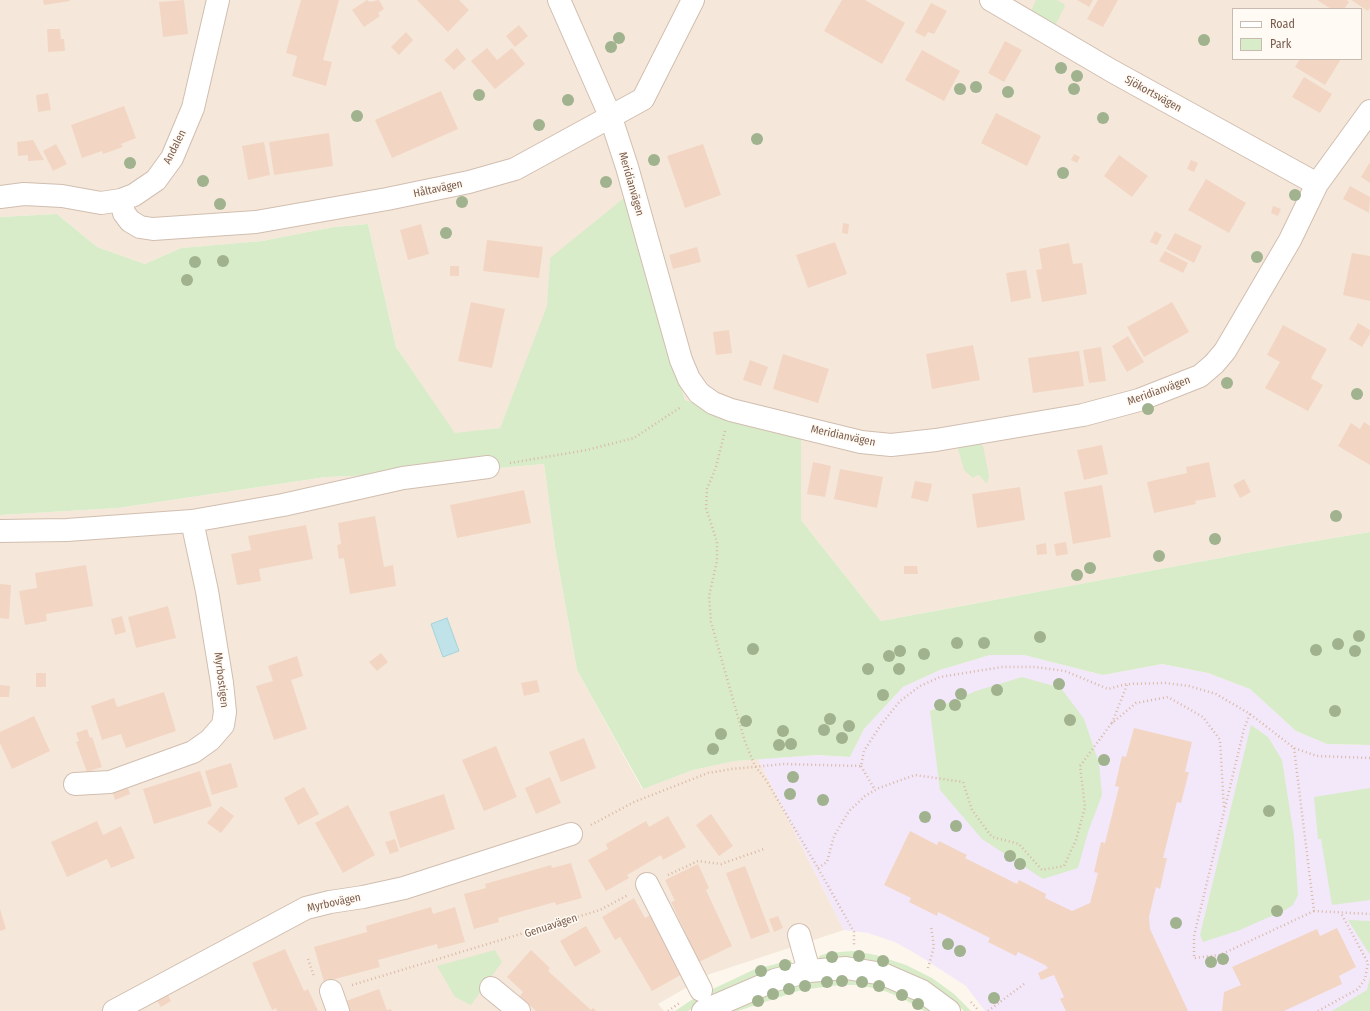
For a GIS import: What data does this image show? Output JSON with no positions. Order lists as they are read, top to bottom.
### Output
{
  "streets": {
    "street": [
      "Sjökortsvägen",
      "Andalen",
      "Meridianvägen",
      "Håltavägen",
      "Myrbostigen",
      "Myrbovägen"
    ],
    "path": ["Genuavägen"]
  },
  "crossings": [
    ["Sjökortsvägen", "Meridianvägen"],
    ["Andalen", "Håltavägen"],
    ["Meridianvägen", "Håltavägen"]
  ],
  "legend": ["Road", "Park"]
}
